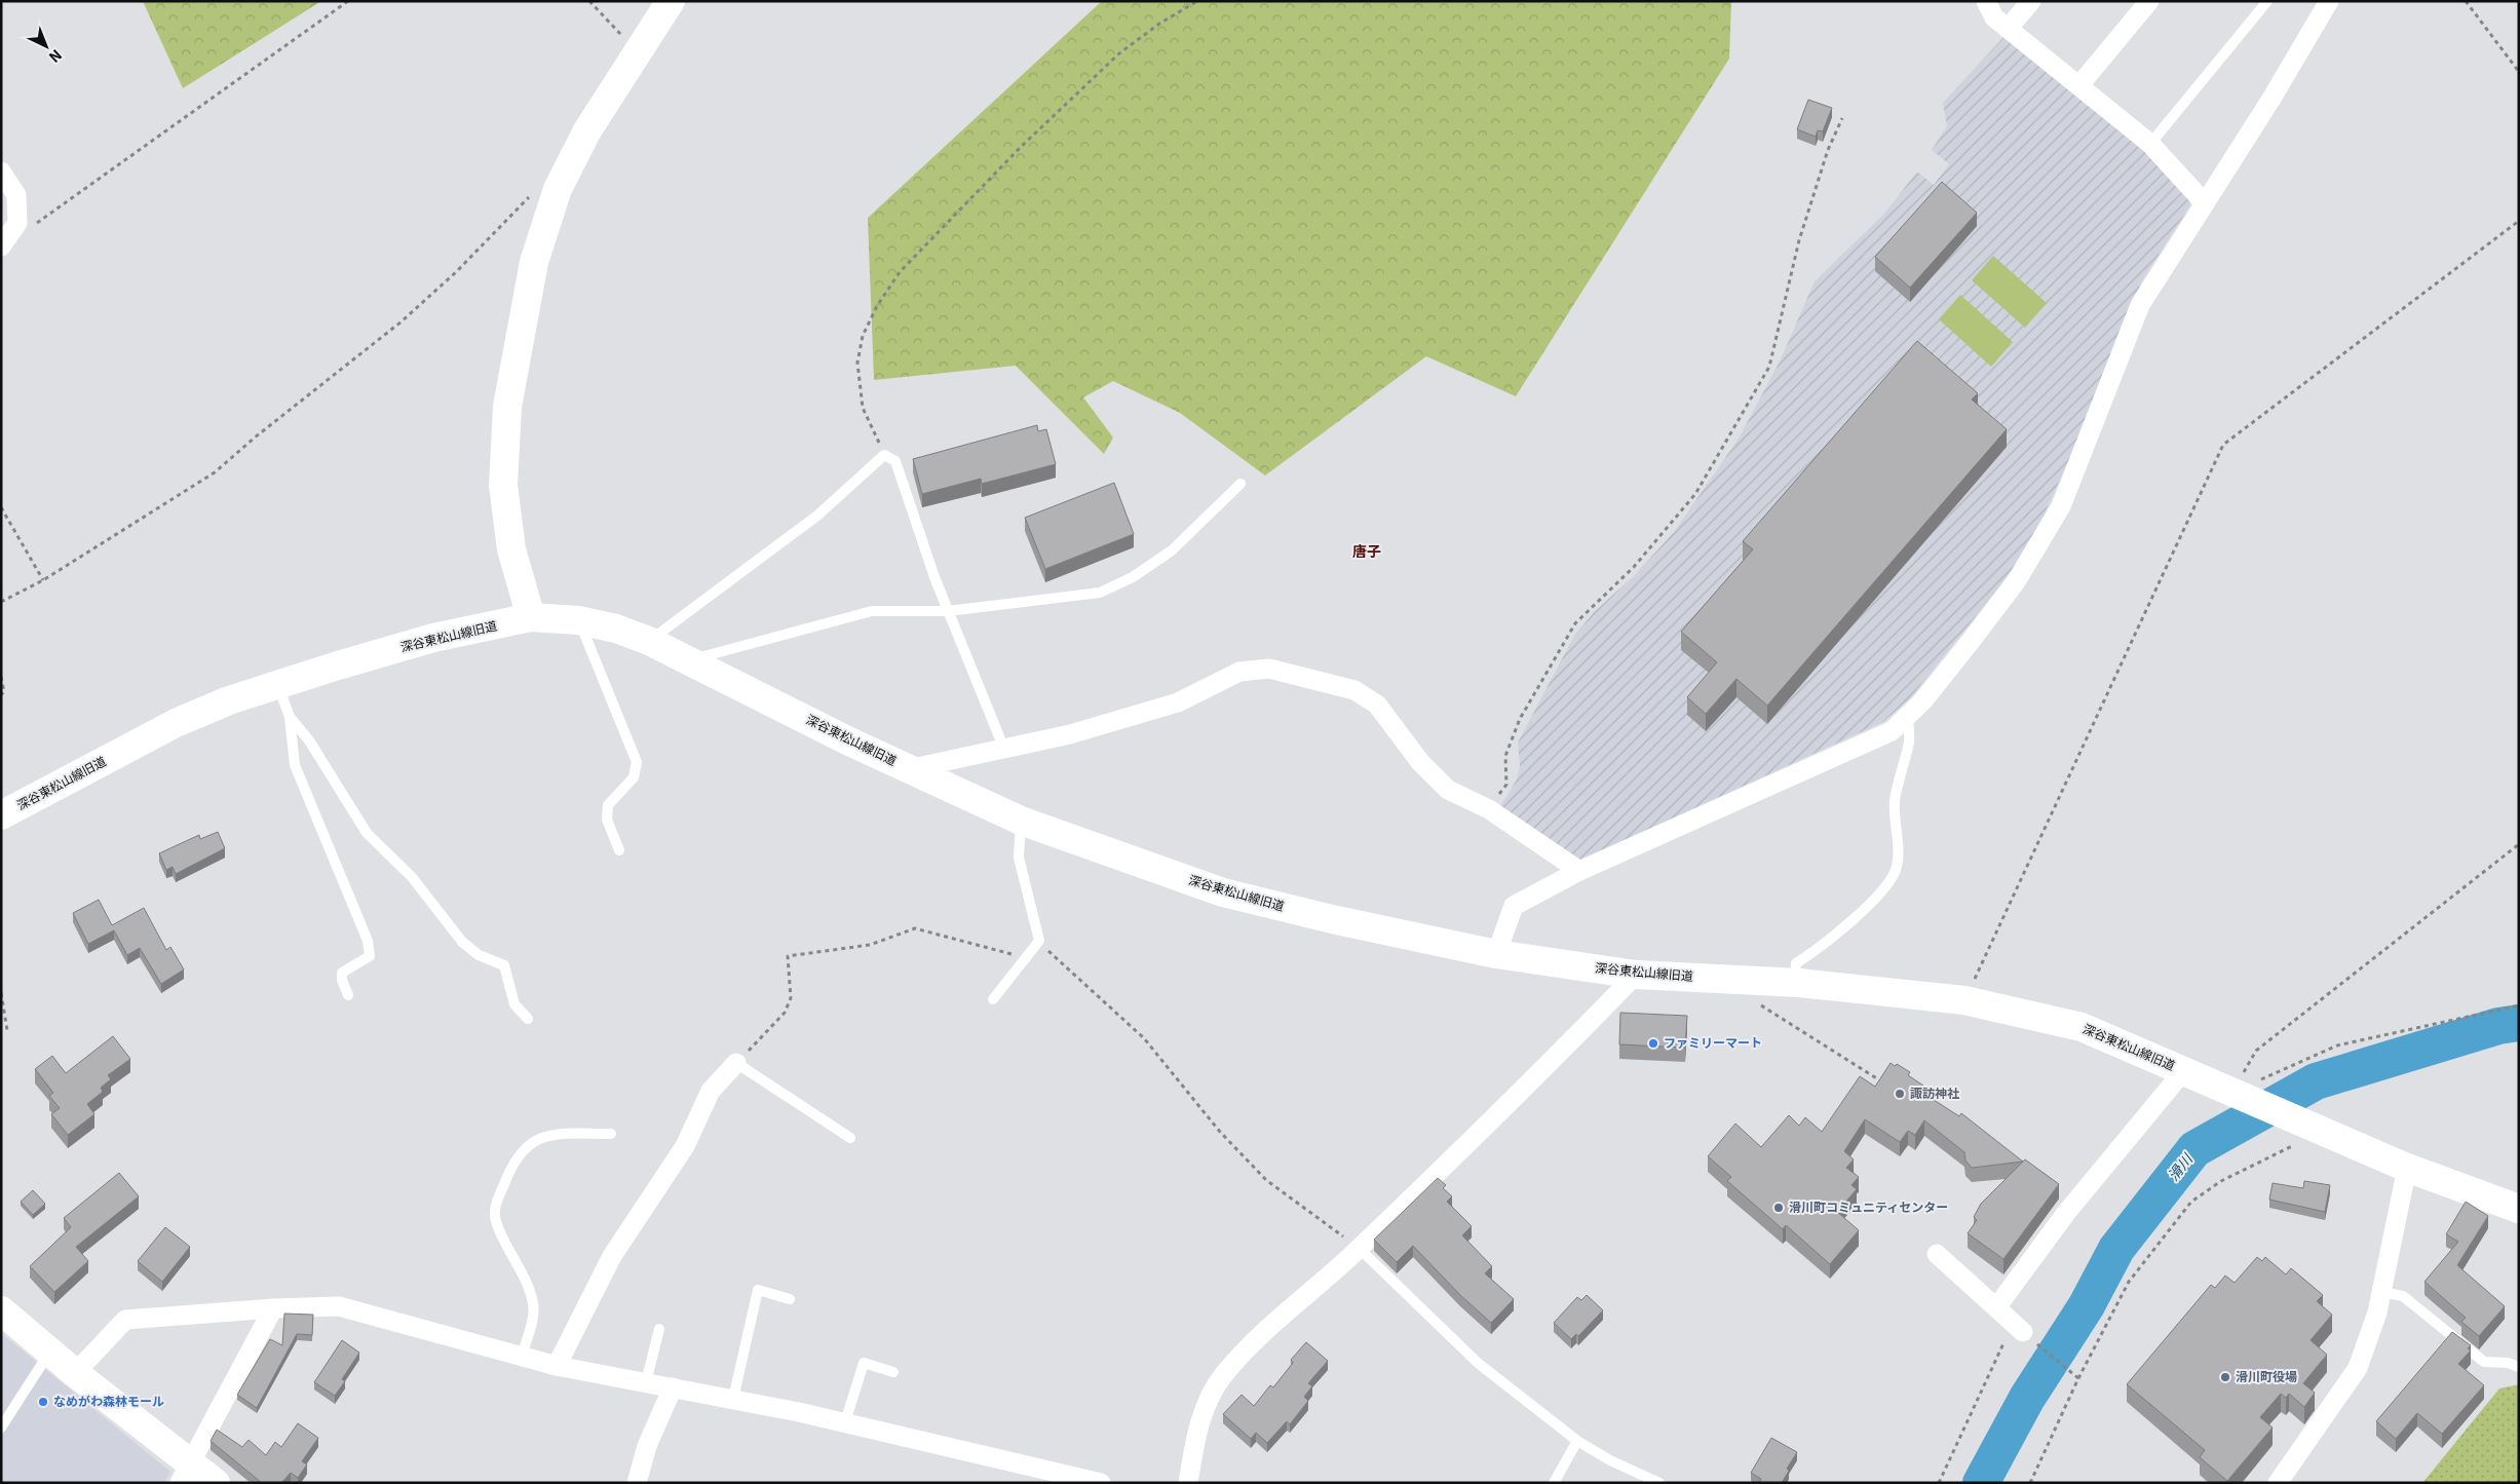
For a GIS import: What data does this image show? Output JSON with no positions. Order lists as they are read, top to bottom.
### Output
{
  "streets": {
    "street": ["深谷東松山線旧道"]
  },
  "districts": ["唐子"],
  "water": ["滑川"],
  "places": [
    "ファミリーマート",
    "諏訪神社",
    "滑川町コミュニティセンター",
    "滑川町役場",
    "なめがわ森林モール"
  ],
  "north": "bottom right"
}
